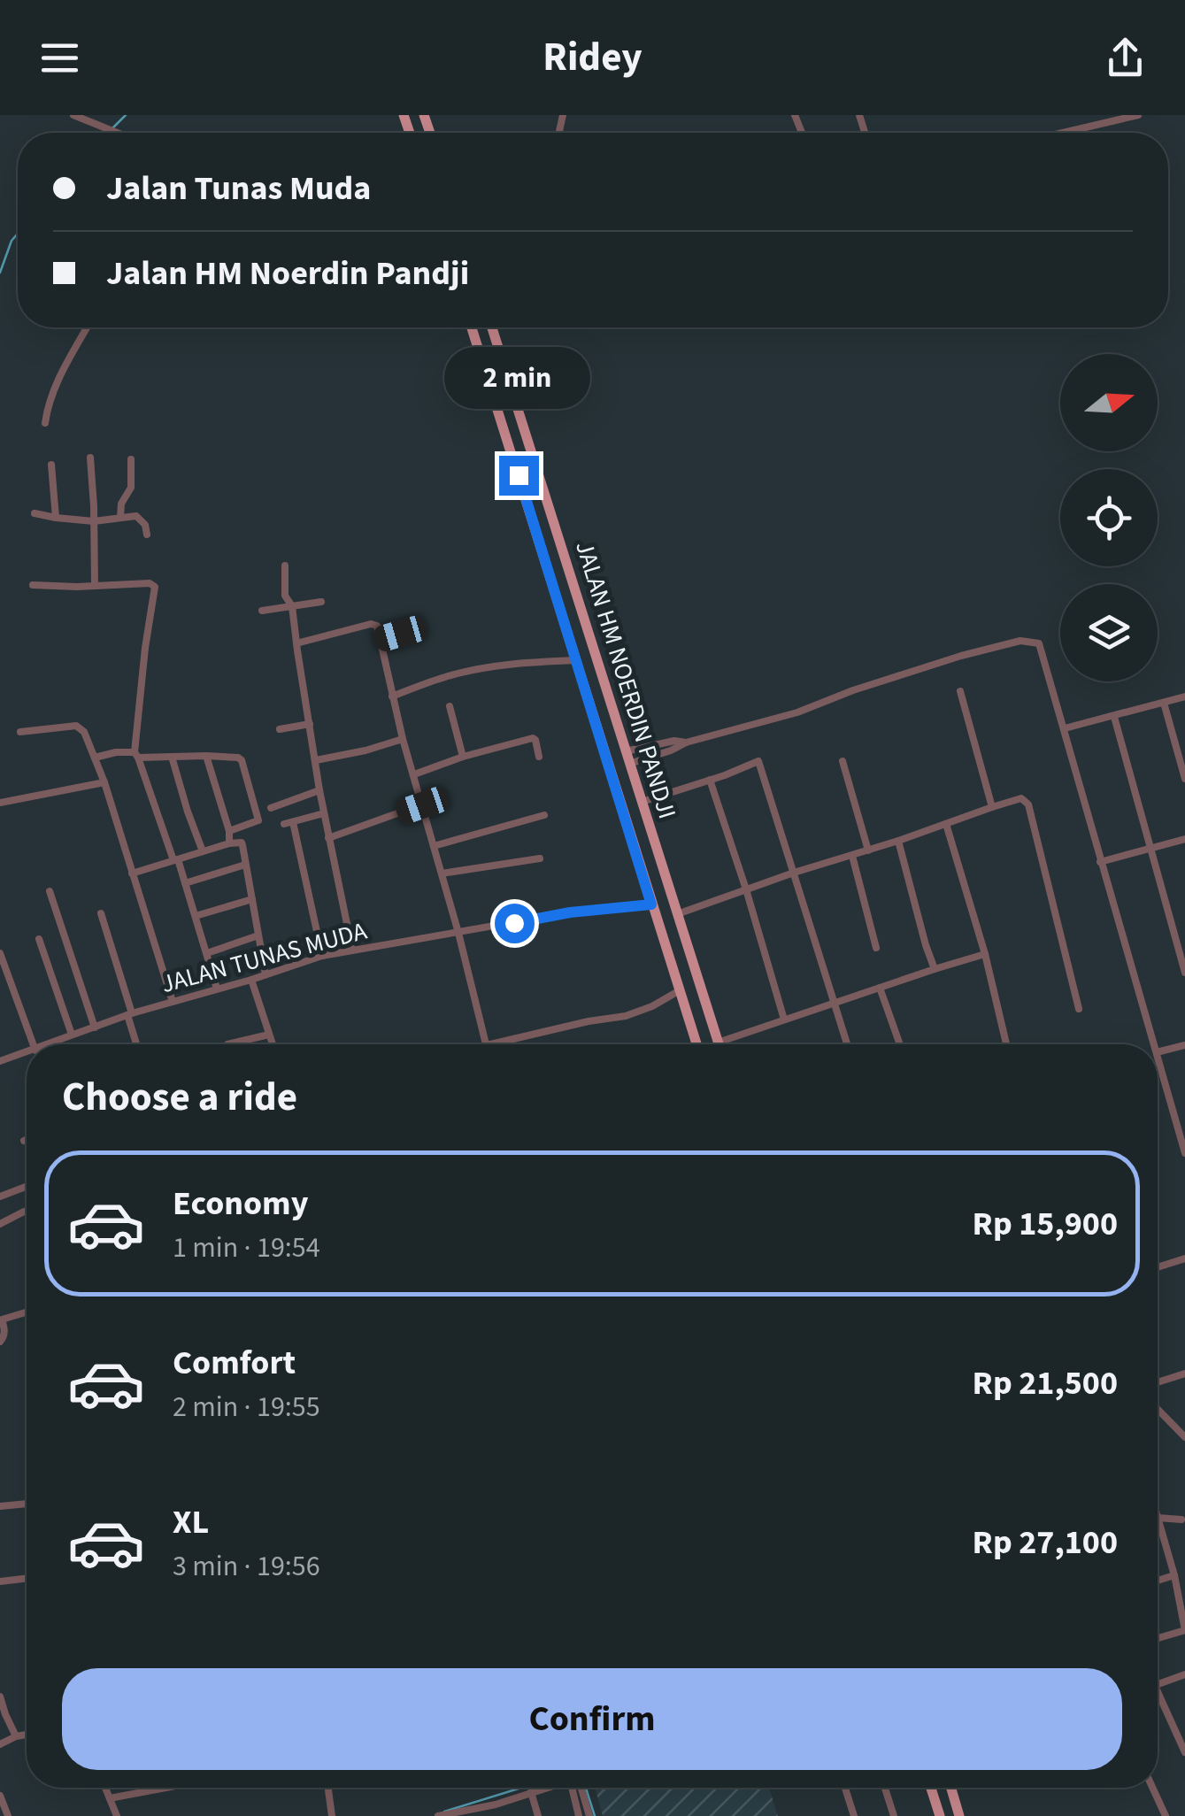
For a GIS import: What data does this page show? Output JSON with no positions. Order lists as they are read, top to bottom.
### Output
{
  "streets": {
    "main road": ["JALAN HM NOERDIN PANDJI"],
    "street": ["JALAN TUNAS MUDA"]
  },
  "crossings": [
    ["JALAN HM NOERDIN PANDJI", "JALAN TUNAS MUDA"]
  ],
  "north": "right",
  "page": {
    "header": "Ridey",
    "banner": ["Jalan Tunas Muda", "Jalan HM Noerdin Pandji"],
    "bubble": "2 min",
    "heading": "Choose a ride",
    "list": [
      {
        "name": "Economy",
        "note": "1 min · 19:54",
        "value": "Rp 15,900"
      },
      {
        "name": "Comfort",
        "note": "2 min · 19:55",
        "value": "Rp 21,500"
      },
      {
        "name": "XL",
        "note": "3 min · 19:56",
        "value": "Rp 27,100"
      }
    ],
    "buttons": "Confirm"
  }
}
